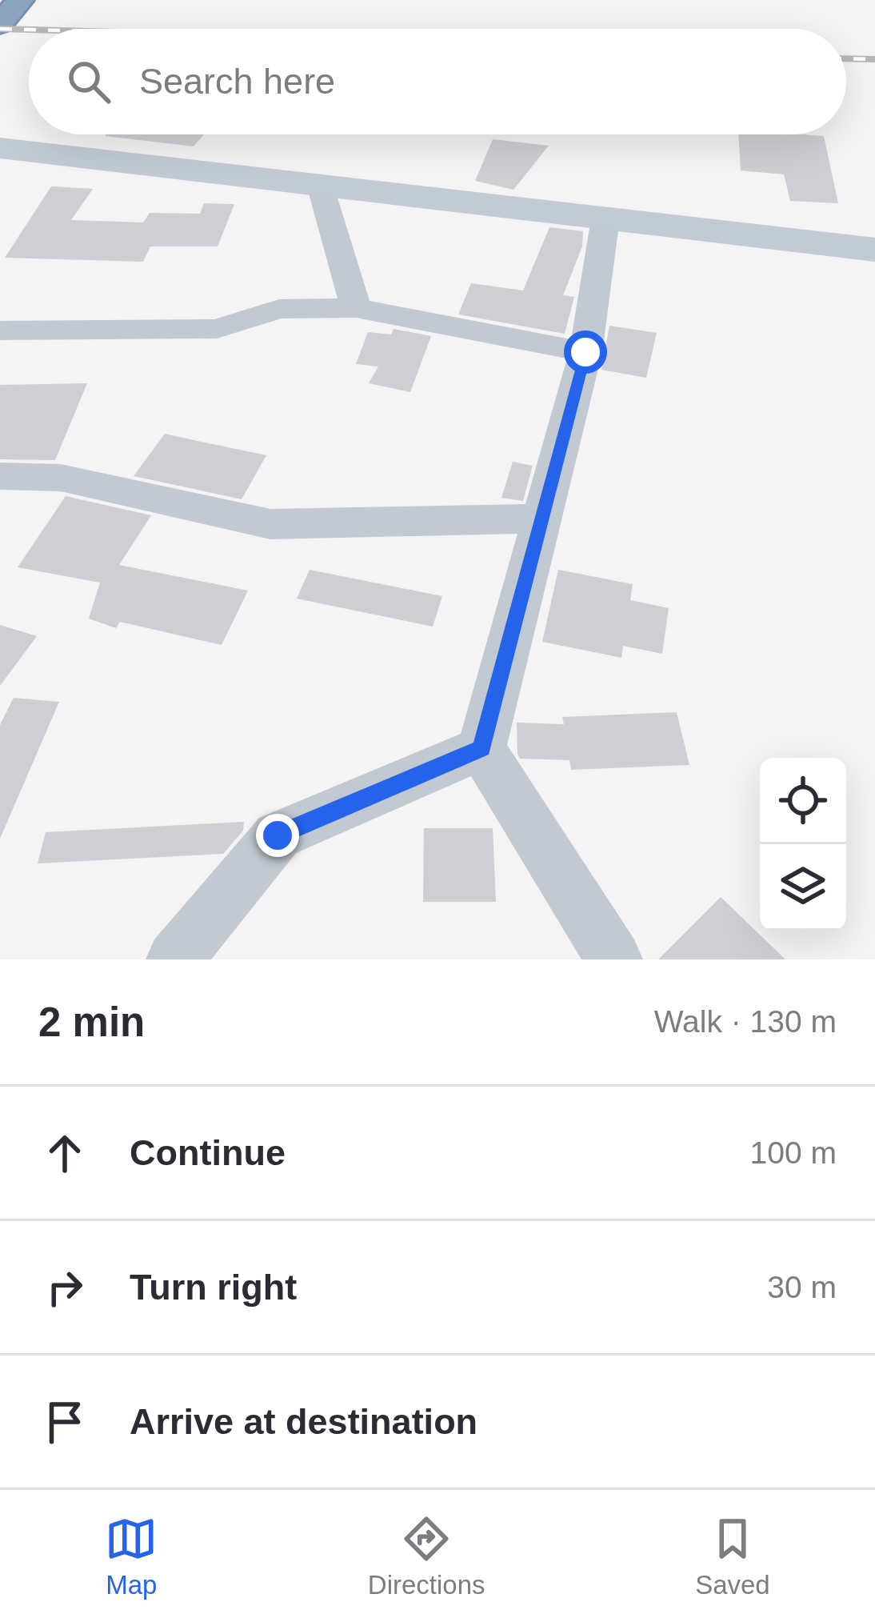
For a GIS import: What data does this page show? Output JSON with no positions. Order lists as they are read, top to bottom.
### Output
{
  "page": {
    "search": "Search here",
    "heading": ["2 min", "Walk · 130 m"],
    "list": [
      ["Continue", "100 m"],
      ["Turn right", "30 m"],
      "Arrive at destination"
    ],
    "nav": ["Map", "Directions", "Saved"]
  }
}
